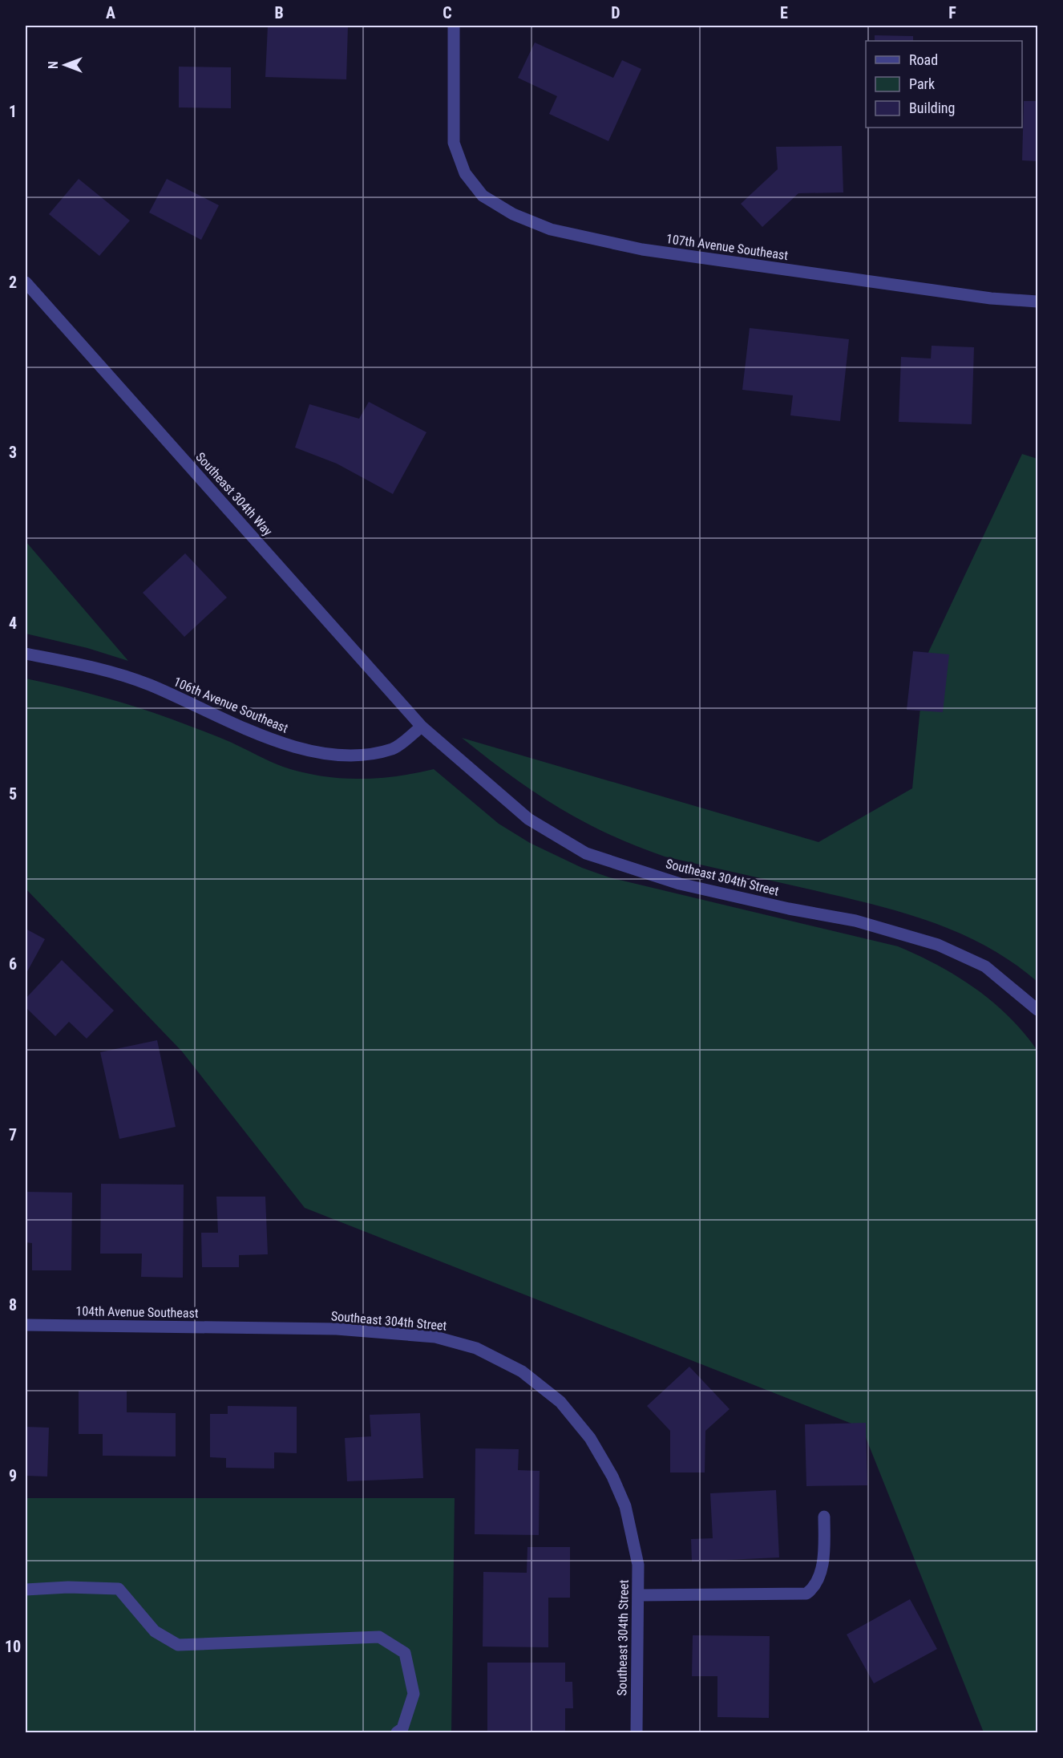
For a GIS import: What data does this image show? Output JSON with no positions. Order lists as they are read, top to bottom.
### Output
{
  "streets": {
    "street": [
      "107th Avenue Southeast",
      "Southeast 304th Way",
      "106th Avenue Southeast",
      "Southeast 304th Street",
      "104th Avenue Southeast"
    ]
  },
  "crossings": [
    ["Southeast 304th Way", "106th Avenue Southeast"],
    ["Southeast 304th Way", "Southeast 304th Street"],
    ["106th Avenue Southeast", "Southeast 304th Street"],
    ["Southeast 304th Street", "104th Avenue Southeast"]
  ],
  "legend": ["Road", "Park", "Building"],
  "north": "left",
  "grid": {
    "columns": [
      "A",
      "B",
      "C",
      "D",
      "E",
      "F"
    ],
    "rows": [
      "1",
      "2",
      "3",
      "4",
      "5",
      "6",
      "7",
      "8",
      "9",
      "10"
    ]
  }
}
